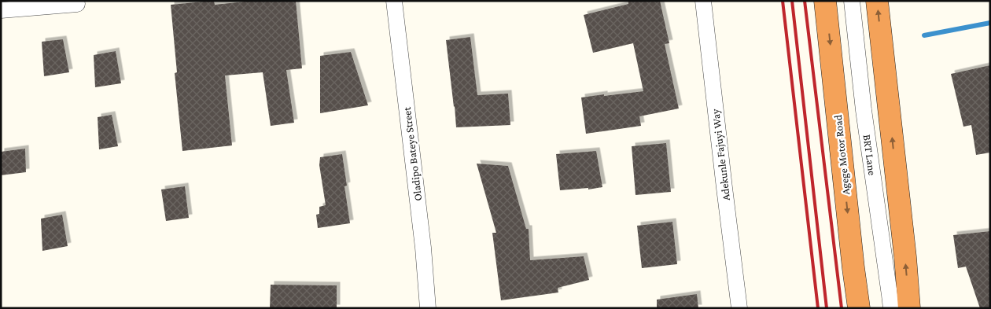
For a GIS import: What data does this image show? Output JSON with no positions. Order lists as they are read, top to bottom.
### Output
{
  "streets": {
    "highway": ["Agege Motor Road"],
    "street": ["Oladipo Bateye Street", "Adekunle Fajuyi Way", "BRT Lane"]
  }
}
